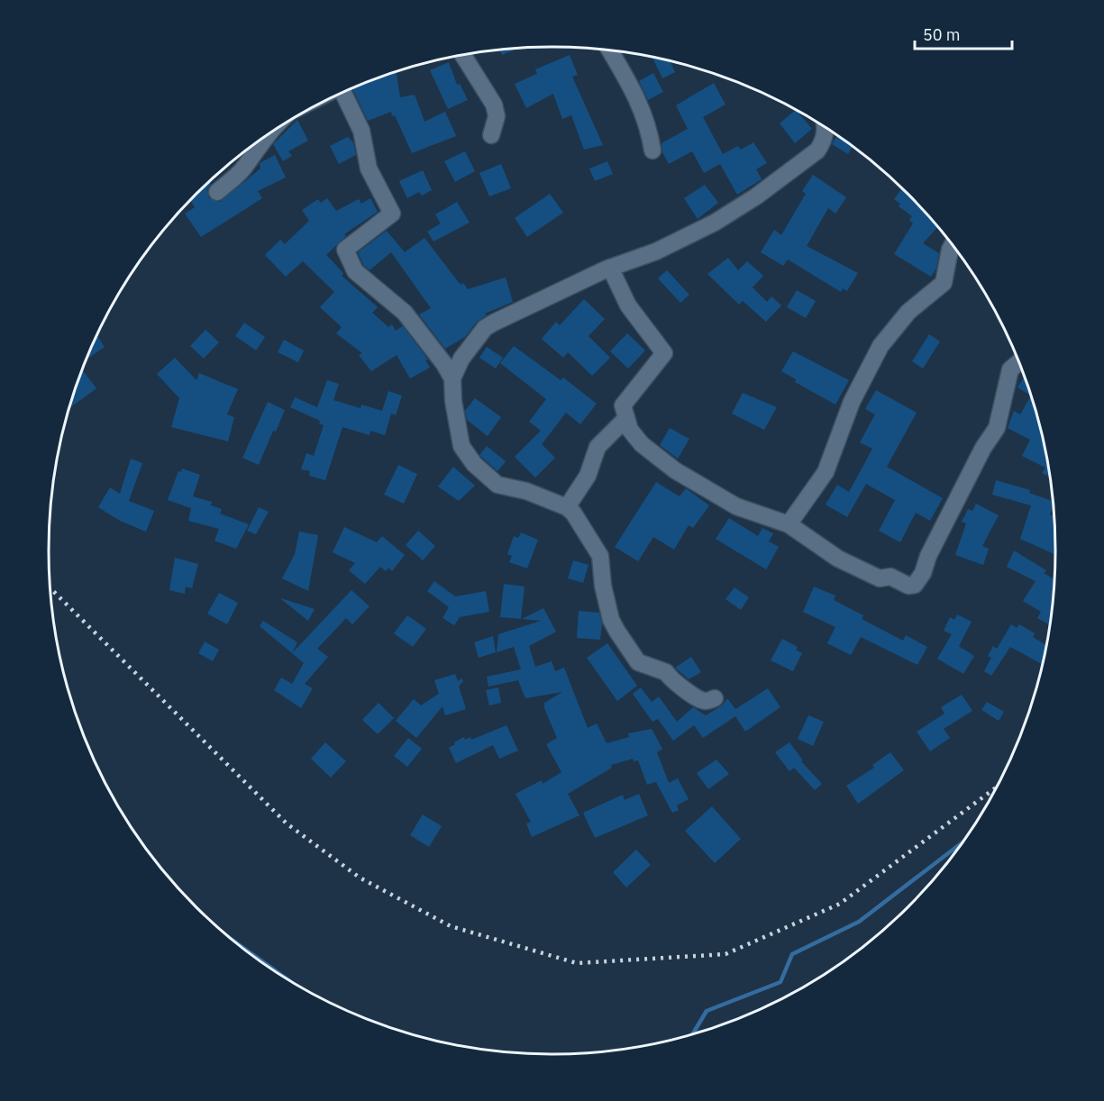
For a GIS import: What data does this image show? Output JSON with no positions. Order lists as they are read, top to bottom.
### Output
{
  "scale_bar": "50 m"
}
